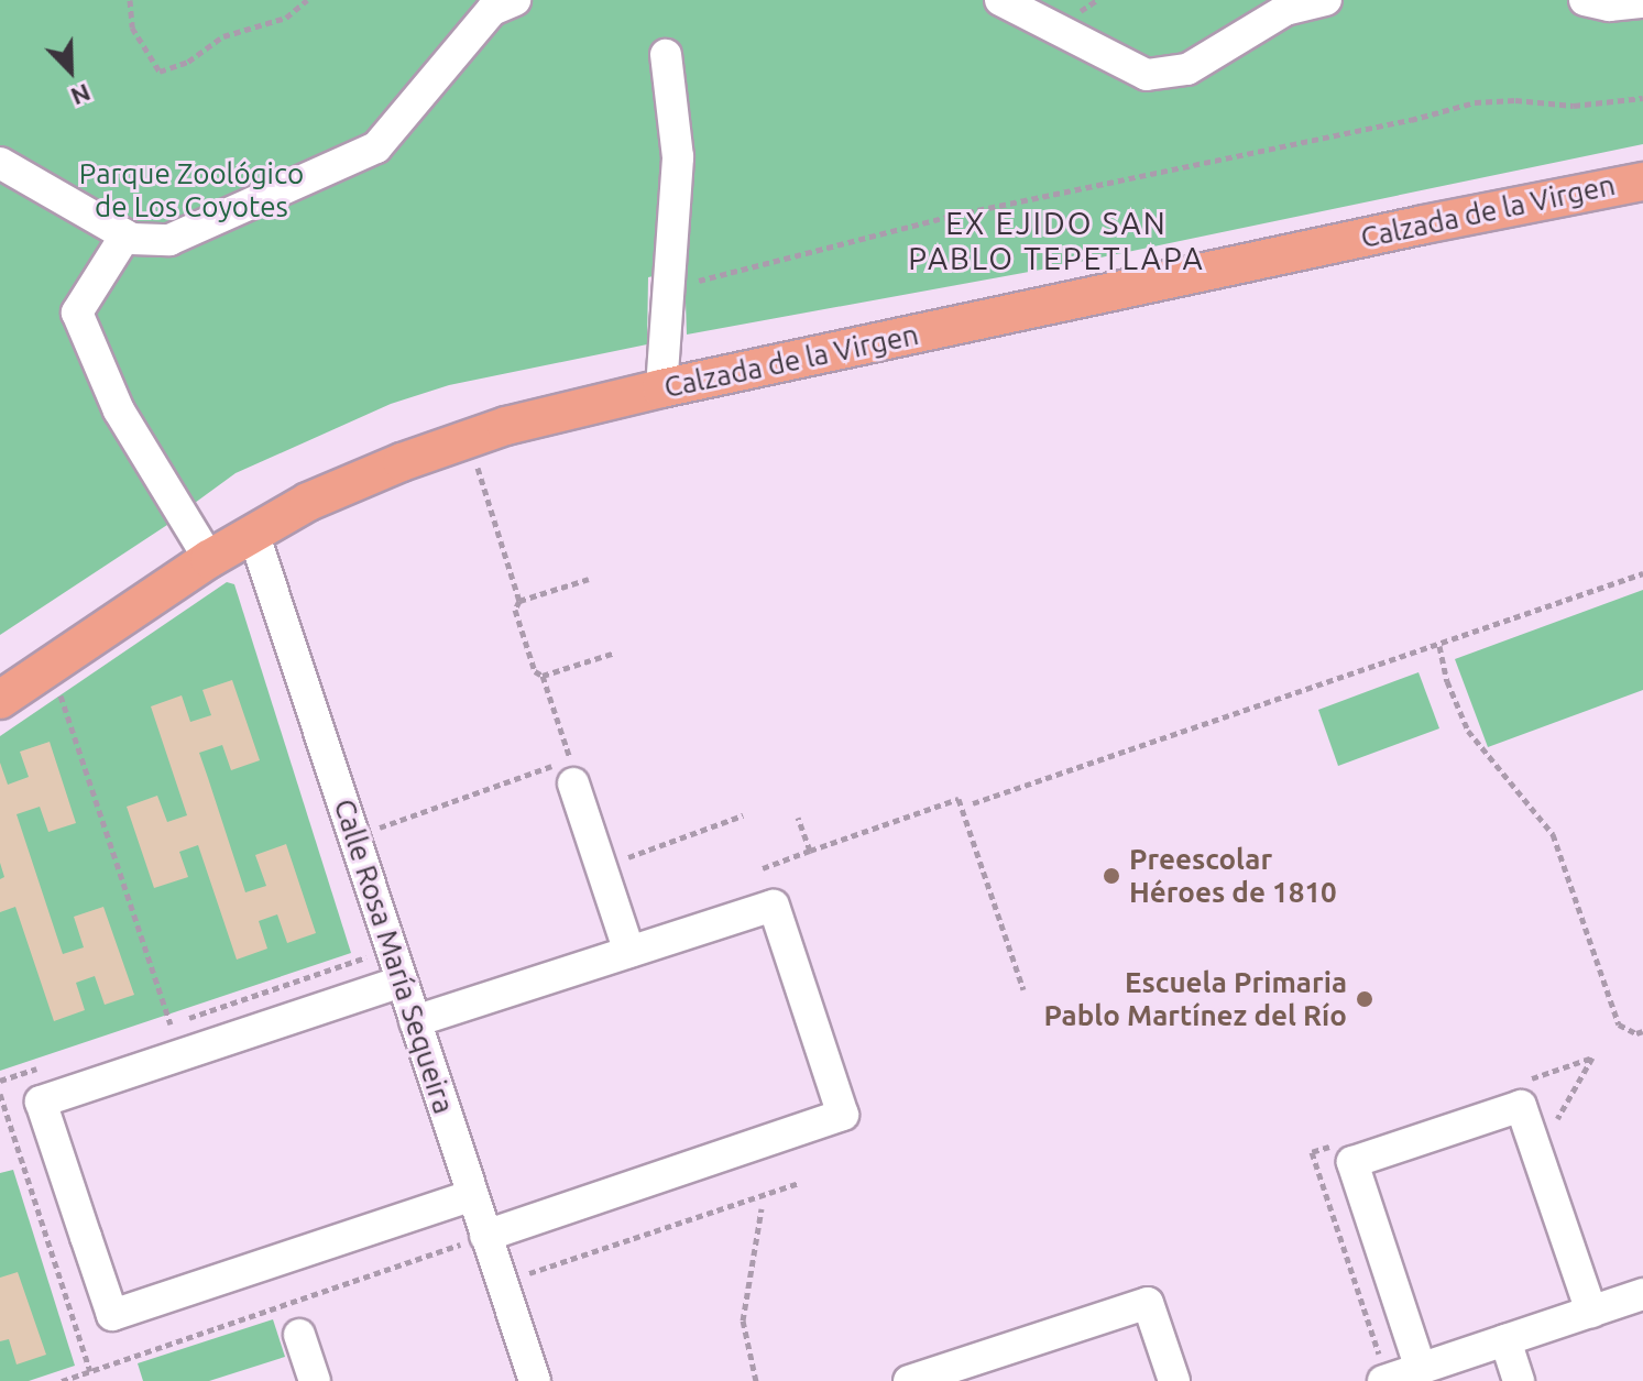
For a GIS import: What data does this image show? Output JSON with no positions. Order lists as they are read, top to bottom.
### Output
{
  "streets": {
    "main road": ["Calzada de la Virgen"],
    "street": ["Calle Rosa María Sequeira"]
  },
  "crossings": [
    ["Calzada de la Virgen", "Calle Rosa María Sequeira"]
  ],
  "districts": ["EX EJIDO SAN PABLO TEPETLAPA"],
  "parks": ["Parque Zoológico de Los Coyotes"],
  "places": ["Preescolar Héroes de 1810", "Escuela Primaria Pablo Martínez del Río"],
  "north": "bottom right"
}
